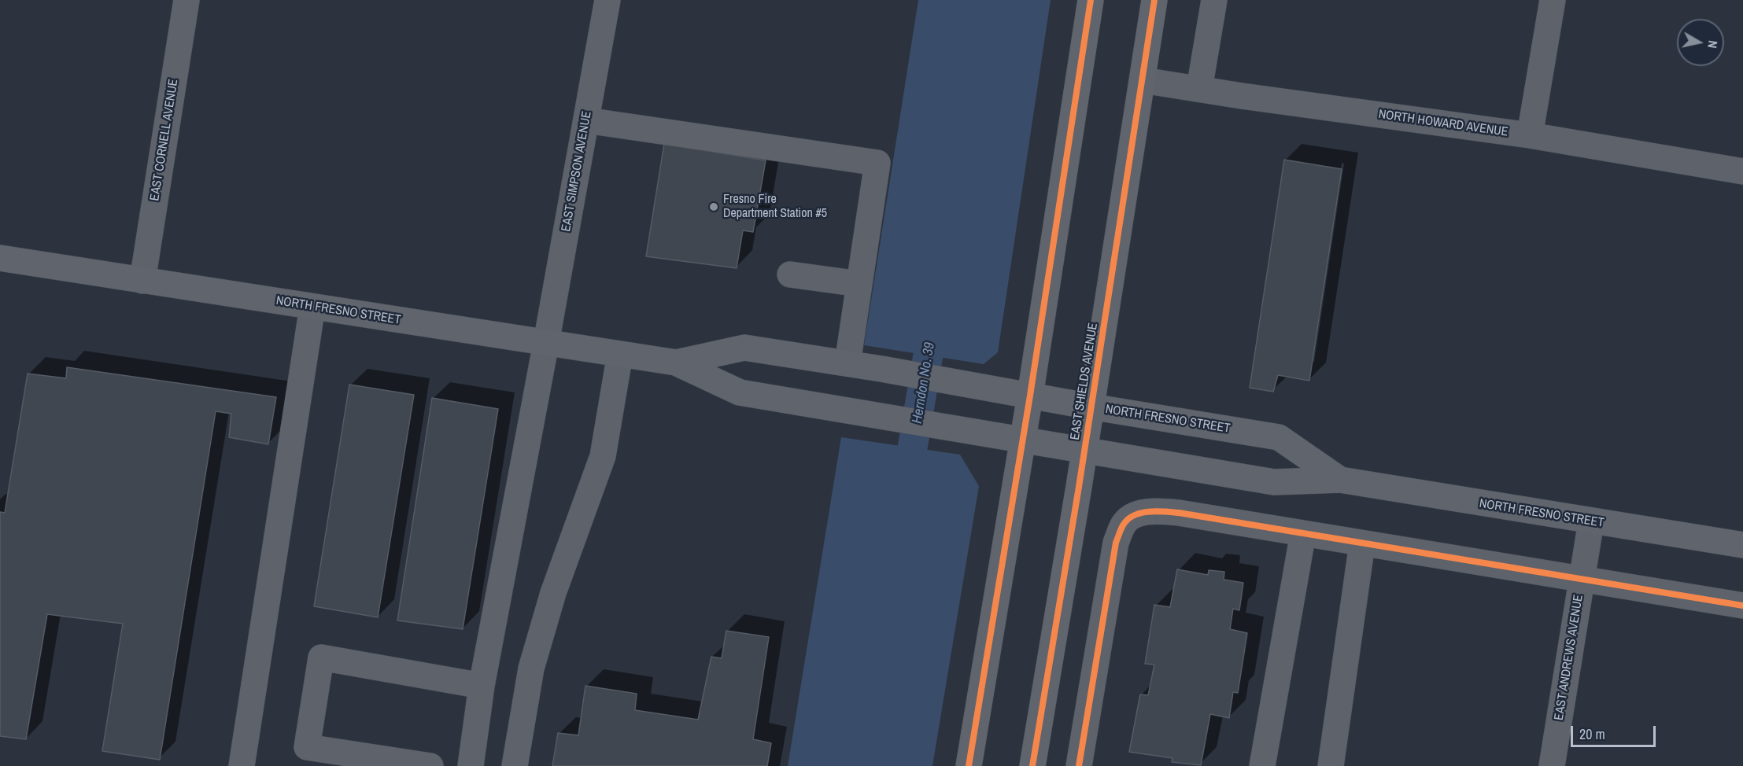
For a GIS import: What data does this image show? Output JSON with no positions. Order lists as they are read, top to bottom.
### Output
{
  "streets": {
    "main road": ["NORTH FRESNO STREET", "EAST SHIELDS AVENUE"],
    "street": [
      "NORTH HOWARD AVENUE",
      "EAST CORNELL AVENUE",
      "EAST SIMPSON AVENUE",
      "EAST ANDREWS AVENUE"
    ]
  },
  "crossings": [
    ["NORTH HOWARD AVENUE", "EAST SHIELDS AVENUE"],
    ["EAST CORNELL AVENUE", "NORTH FRESNO STREET"],
    ["EAST SIMPSON AVENUE", "NORTH FRESNO STREET"],
    ["NORTH FRESNO STREET", "EAST SHIELDS AVENUE"],
    ["NORTH FRESNO STREET", "EAST ANDREWS AVENUE"]
  ],
  "water": ["Herndon No. 39"],
  "places": ["Fresno Fire Department Station #5"],
  "scale_bar": "20 m",
  "north": "right"
}
